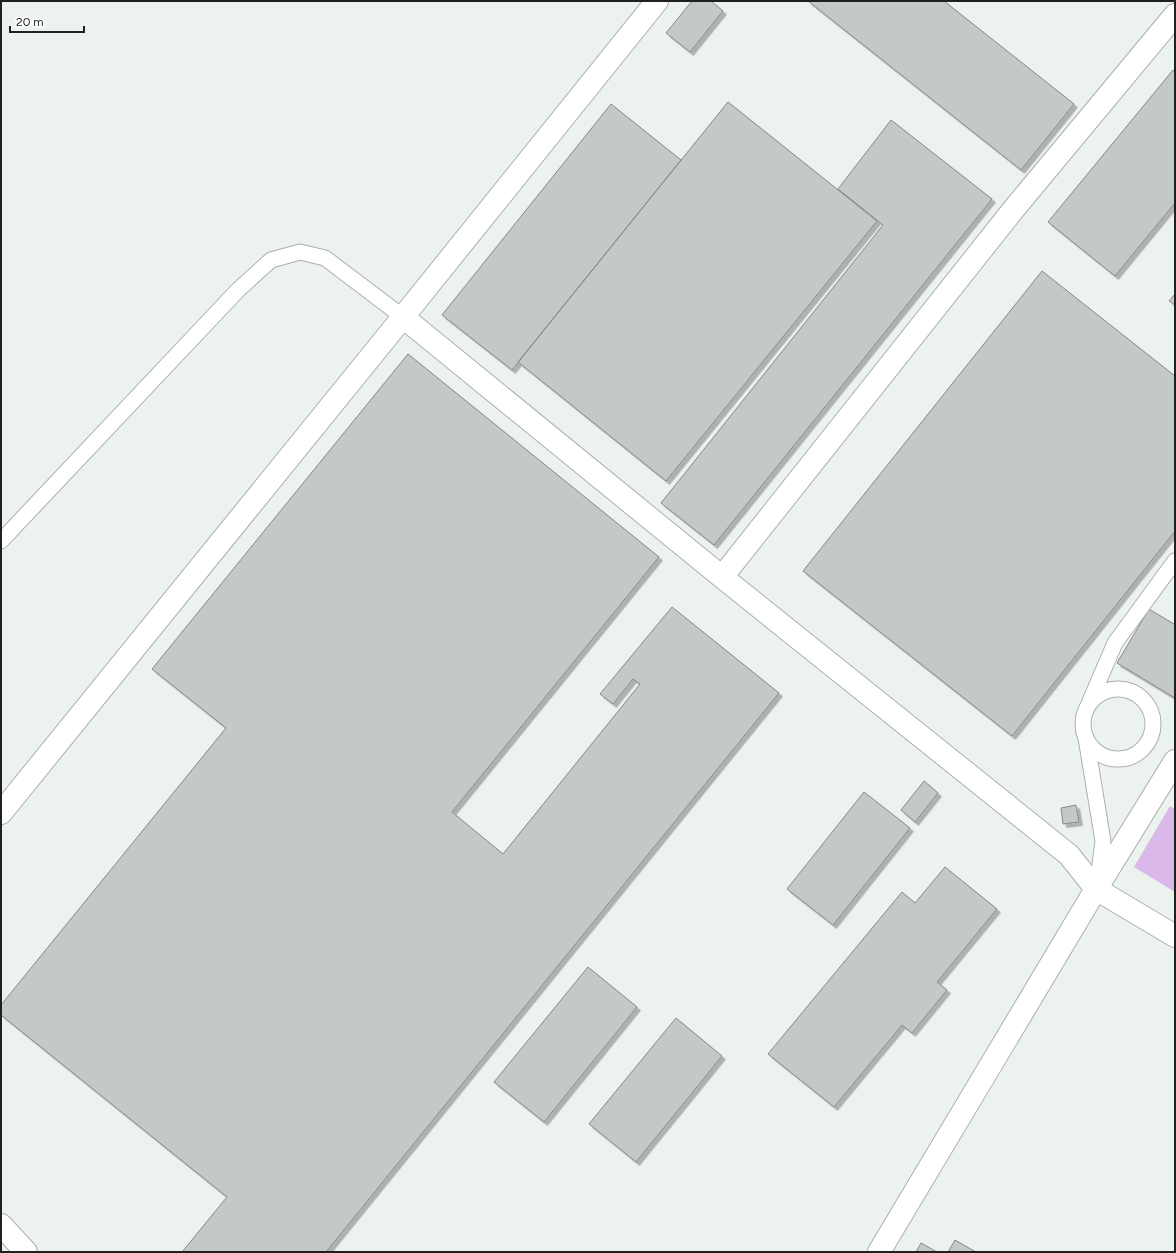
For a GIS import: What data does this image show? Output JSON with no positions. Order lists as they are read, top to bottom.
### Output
{
  "scale_bar": "20 m"
}
